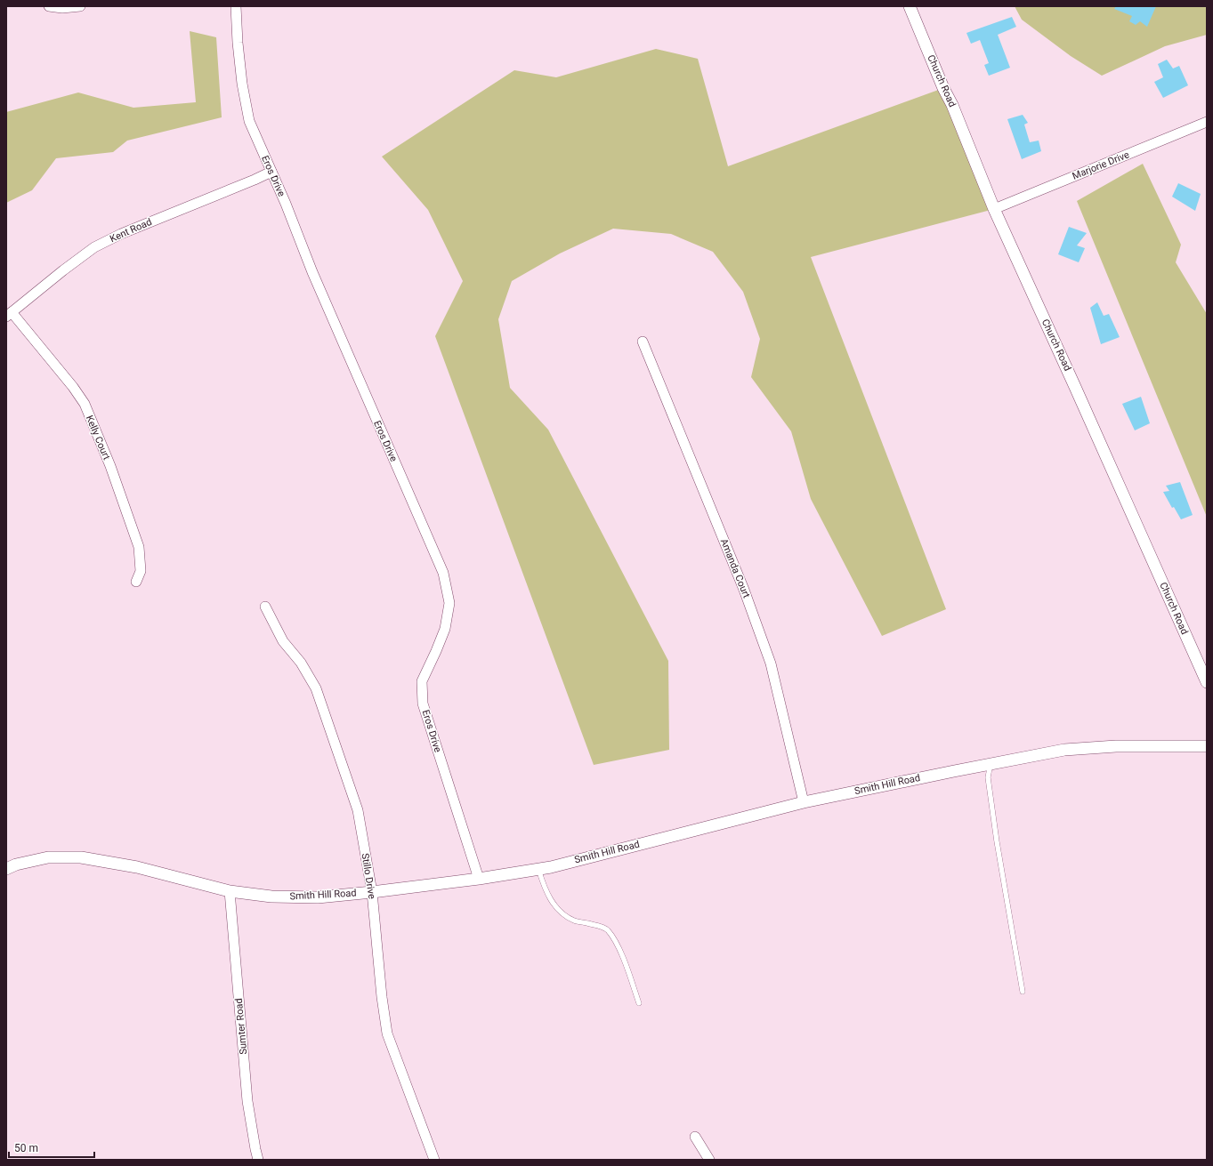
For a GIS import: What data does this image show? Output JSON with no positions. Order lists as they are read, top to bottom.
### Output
{
  "streets": {
    "street": [
      "Church Road",
      "Marjorie Drive",
      "Eros Drive",
      "Kent Road",
      "Kelly Court",
      "Amanda Court",
      "Smith Hill Road",
      "Stillo Drive",
      "Sumter Road"
    ]
  },
  "crossings": [
    ["Church Road", "Marjorie Drive"],
    ["Eros Drive", "Kent Road"],
    ["Eros Drive", "Smith Hill Road"],
    ["Kent Road", "Kelly Court"],
    ["Amanda Court", "Smith Hill Road"],
    ["Smith Hill Road", "Stillo Drive"],
    ["Smith Hill Road", "Sumter Road"]
  ],
  "scale_bar": "50 m"
}
